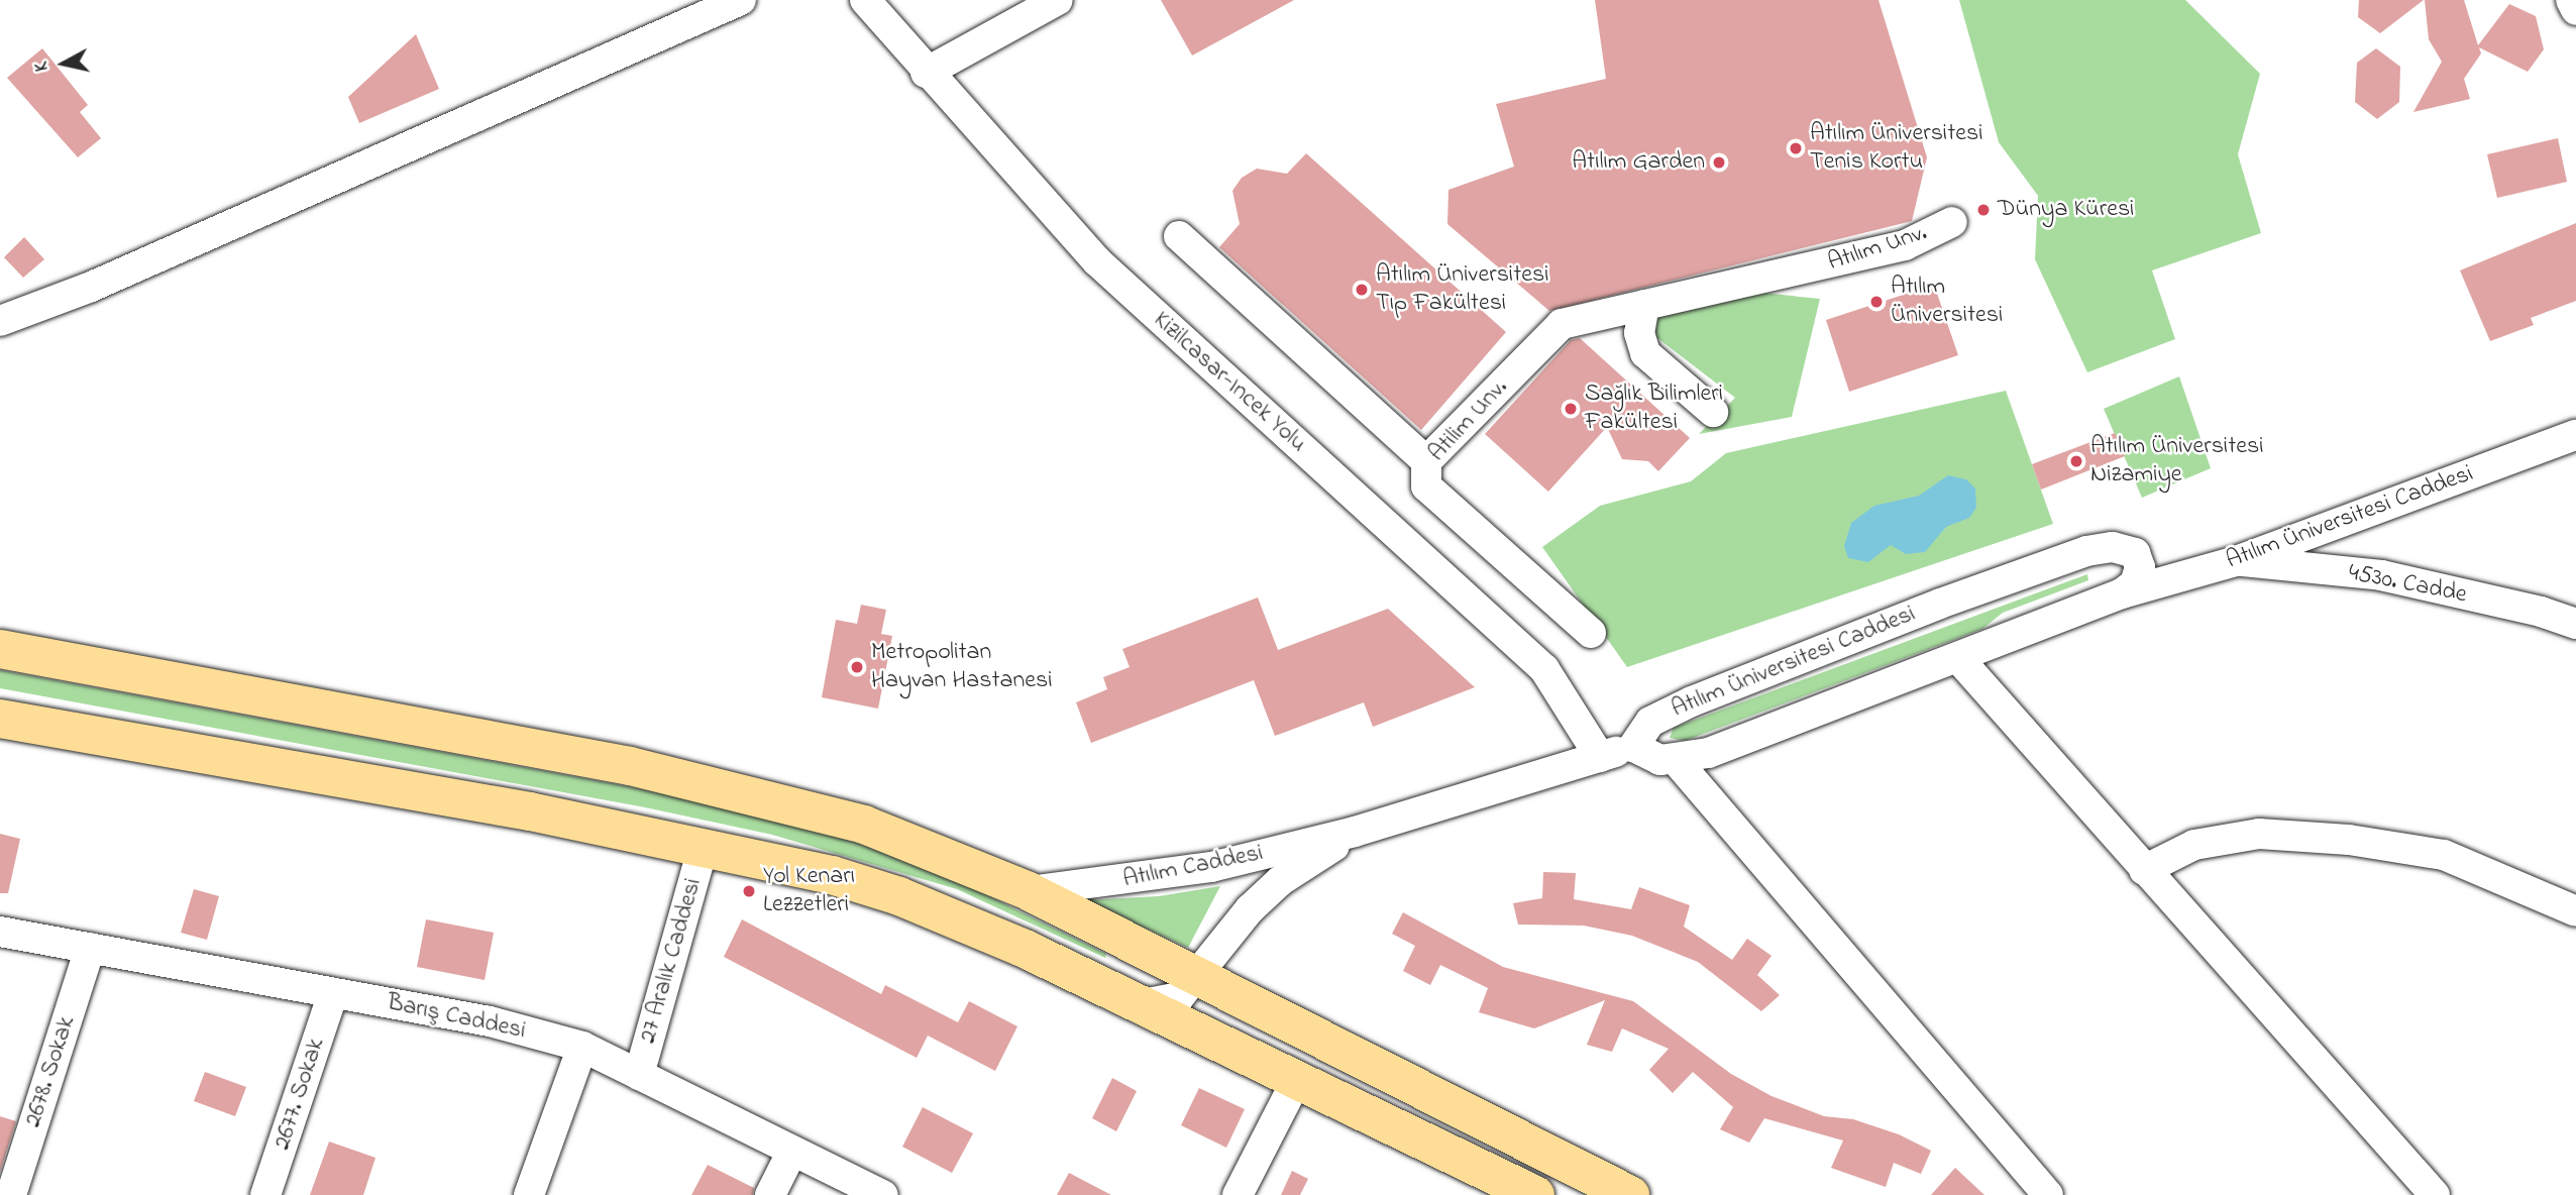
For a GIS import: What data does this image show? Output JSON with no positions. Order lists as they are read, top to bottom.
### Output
{
  "streets": {
    "street": [
      "Atılım Unv.",
      "Kizilcasar-Incek Yolu",
      "Atilim Unv.",
      "Atılım Üniversitesi Caddesi",
      "4530. Cadde",
      "Atılım Caddesi",
      "27 Aralık Caddesi",
      "Barış Caddesi",
      "2678. Sokak",
      "2677. Sokak"
    ]
  },
  "crossings": [
    ["Atılım Unv.", "Atilim Unv."],
    ["Kizilcasar-Incek Yolu", "Atılım Caddesi"],
    ["Atılım Üniversitesi Caddesi", "4530. Cadde"],
    ["Atılım Üniversitesi Caddesi", "Atılım Caddesi"],
    ["27 Aralık Caddesi", "Barış Caddesi"],
    ["Barış Caddesi", "2678. Sokak"],
    ["Barış Caddesi", "2677. Sokak"]
  ],
  "places": [
    "Atılım Üniversitesi Tenis Kortu",
    "Atılım Garden",
    "Dünya Küresi",
    "Atılım Üniversitesi Tıp Fakültesi",
    "Atılım Üniversitesi",
    "Sağlık Bilimleri Fakültesi",
    "Atılım Üniversitesi Nizamiye",
    "Metropolitan Hayvan Hastanesi",
    "Yol Kenarı Lezzetleri"
  ],
  "north": "left"
}
